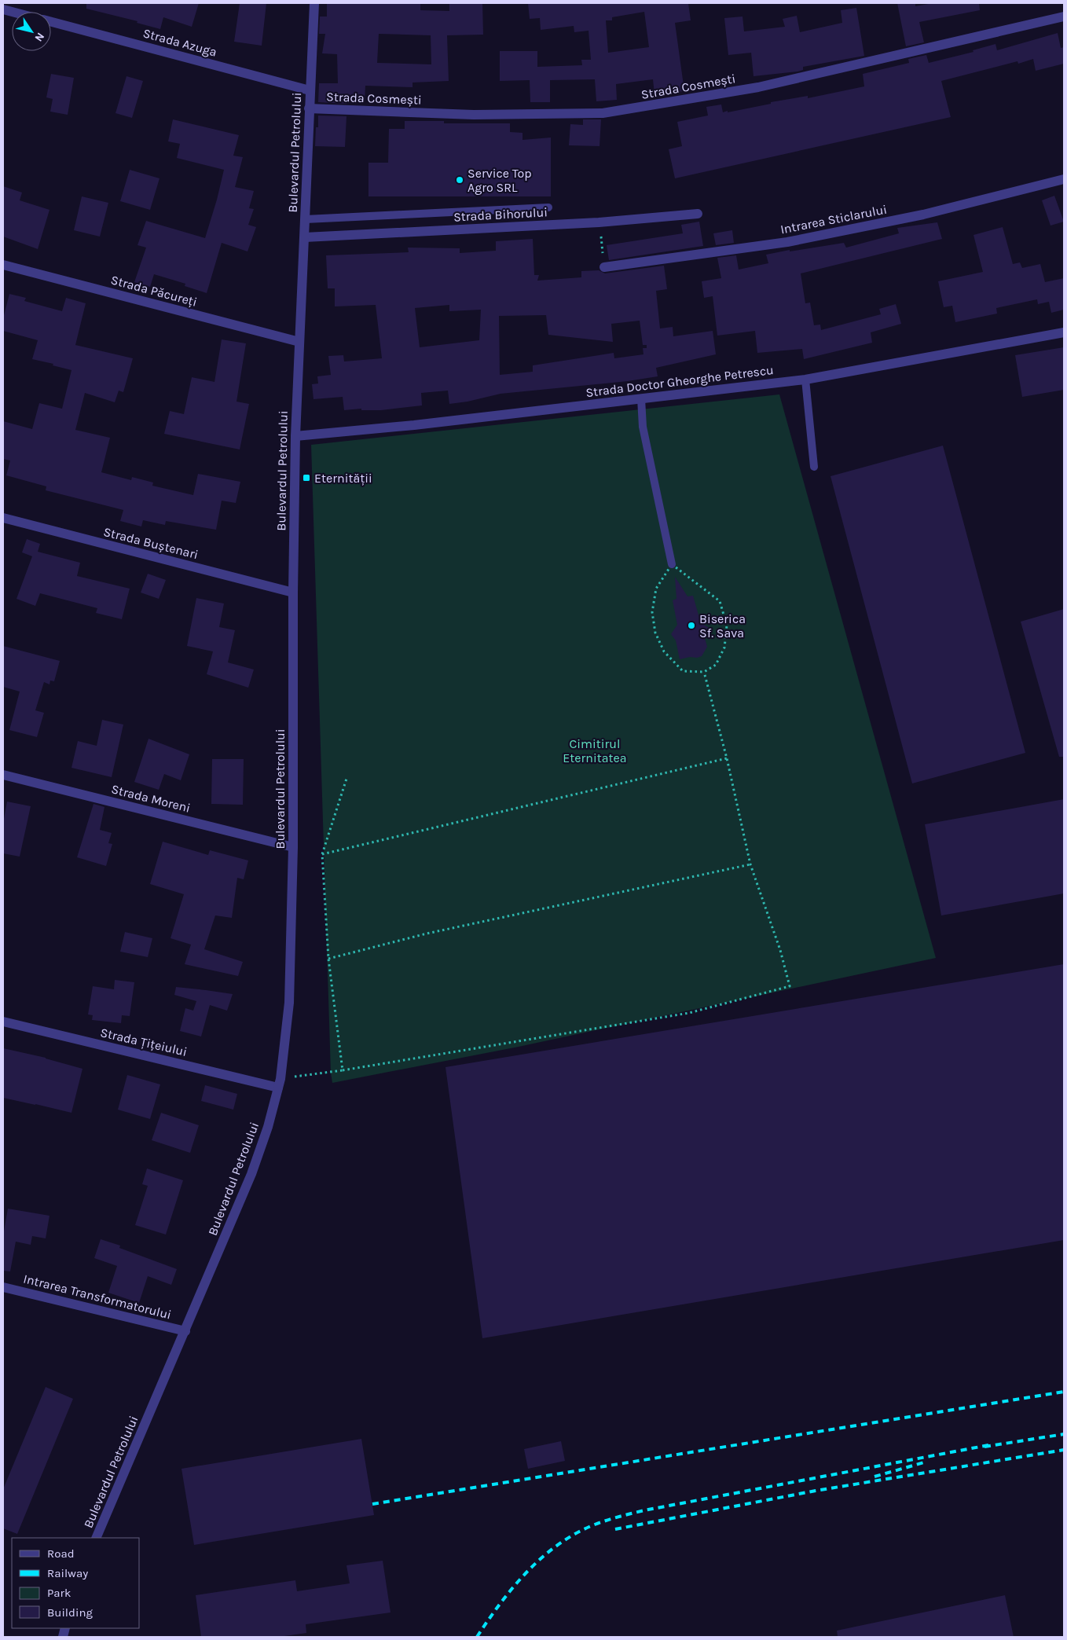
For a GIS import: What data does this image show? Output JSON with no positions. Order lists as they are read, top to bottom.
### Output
{
  "streets": {
    "street": [
      "Strada Azuga",
      "Strada Cosmești",
      "Bulevardul Petrolului",
      "Strada Bihorului",
      "Intrarea Sticlarului",
      "Strada Păcureți",
      "Strada Doctor Gheorghe Petrescu",
      "Strada Buștenari",
      "Strada Moreni",
      "Strada Țițeiului",
      "Intrarea Transformatorului"
    ]
  },
  "crossings": [
    ["Strada Azuga", "Bulevardul Petrolului"],
    ["Strada Cosmești", "Bulevardul Petrolului"],
    ["Bulevardul Petrolului", "Strada Bihorului"],
    ["Bulevardul Petrolului", "Strada Păcureți"],
    ["Bulevardul Petrolului", "Strada Doctor Gheorghe Petrescu"],
    ["Bulevardul Petrolului", "Strada Buștenari"],
    ["Bulevardul Petrolului", "Strada Moreni"],
    ["Bulevardul Petrolului", "Strada Țițeiului"],
    ["Bulevardul Petrolului", "Intrarea Transformatorului"]
  ],
  "parks": ["Cimitirul Eternitatea"],
  "places": {
    "other": ["Service Top Agro SRL", "Biserica Sf. Sava"],
    "transit": ["Eternității"]
  },
  "legend": [
    "Road",
    "Railway",
    "Park",
    "Building"
  ],
  "north": "bottom right"
}
